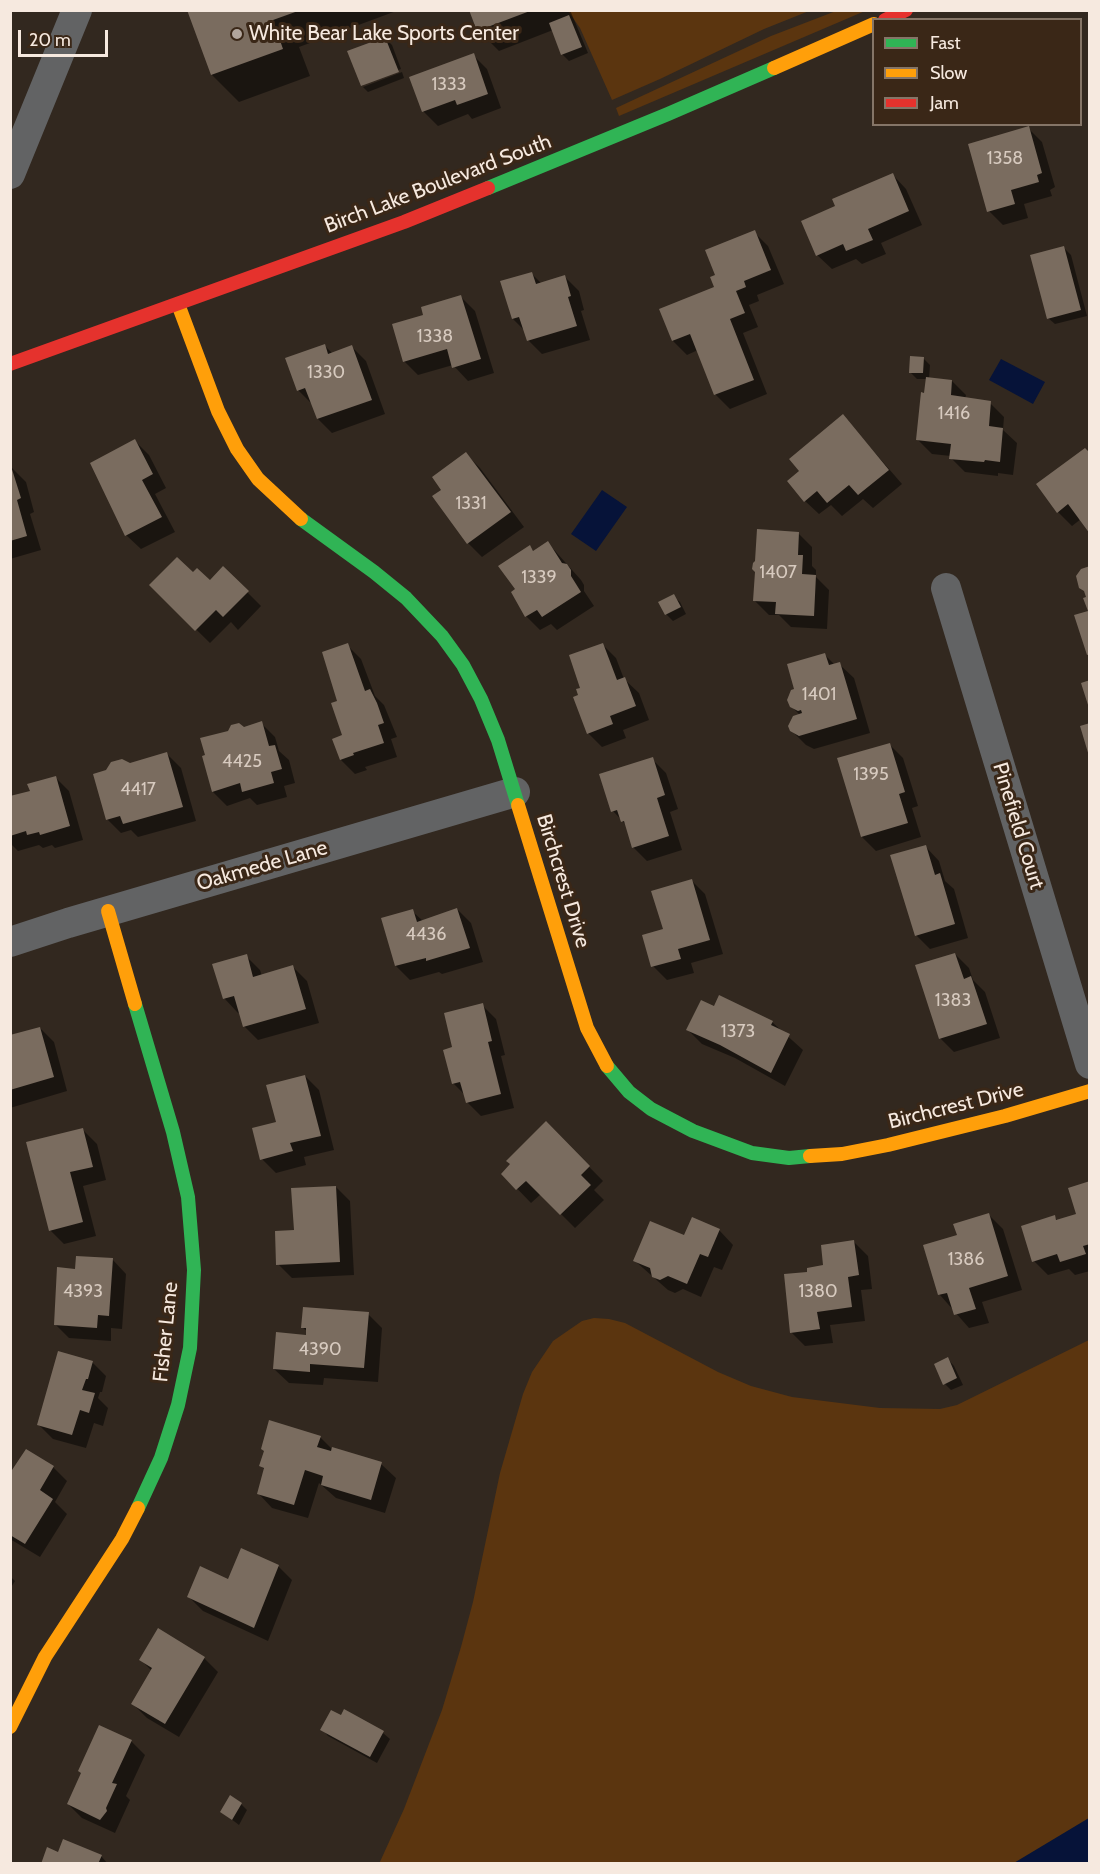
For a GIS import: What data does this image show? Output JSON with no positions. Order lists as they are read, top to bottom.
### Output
{
  "streets": {
    "street": [
      "Birch Lake Boulevard South",
      "Pinefield Court",
      "Oakmede Lane",
      "Birchcrest Drive",
      "Fisher Lane"
    ]
  },
  "crossings": [
    ["Birch Lake Boulevard South", "Birchcrest Drive"],
    ["Oakmede Lane", "Birchcrest Drive"],
    ["Oakmede Lane", "Fisher Lane"]
  ],
  "places": ["White Bear Lake Sports Center"],
  "house_numbers": [
    "1333",
    "1358",
    "1338",
    "1330",
    "1416",
    "1331",
    "1407",
    "1339",
    "1401",
    "4425",
    "1395",
    "4417",
    "4436",
    "1383",
    "1373",
    "1386",
    "4393",
    "1380",
    "4390"
  ],
  "legend": ["Fast", "Slow", "Jam"],
  "scale_bar": "20 m"
}
